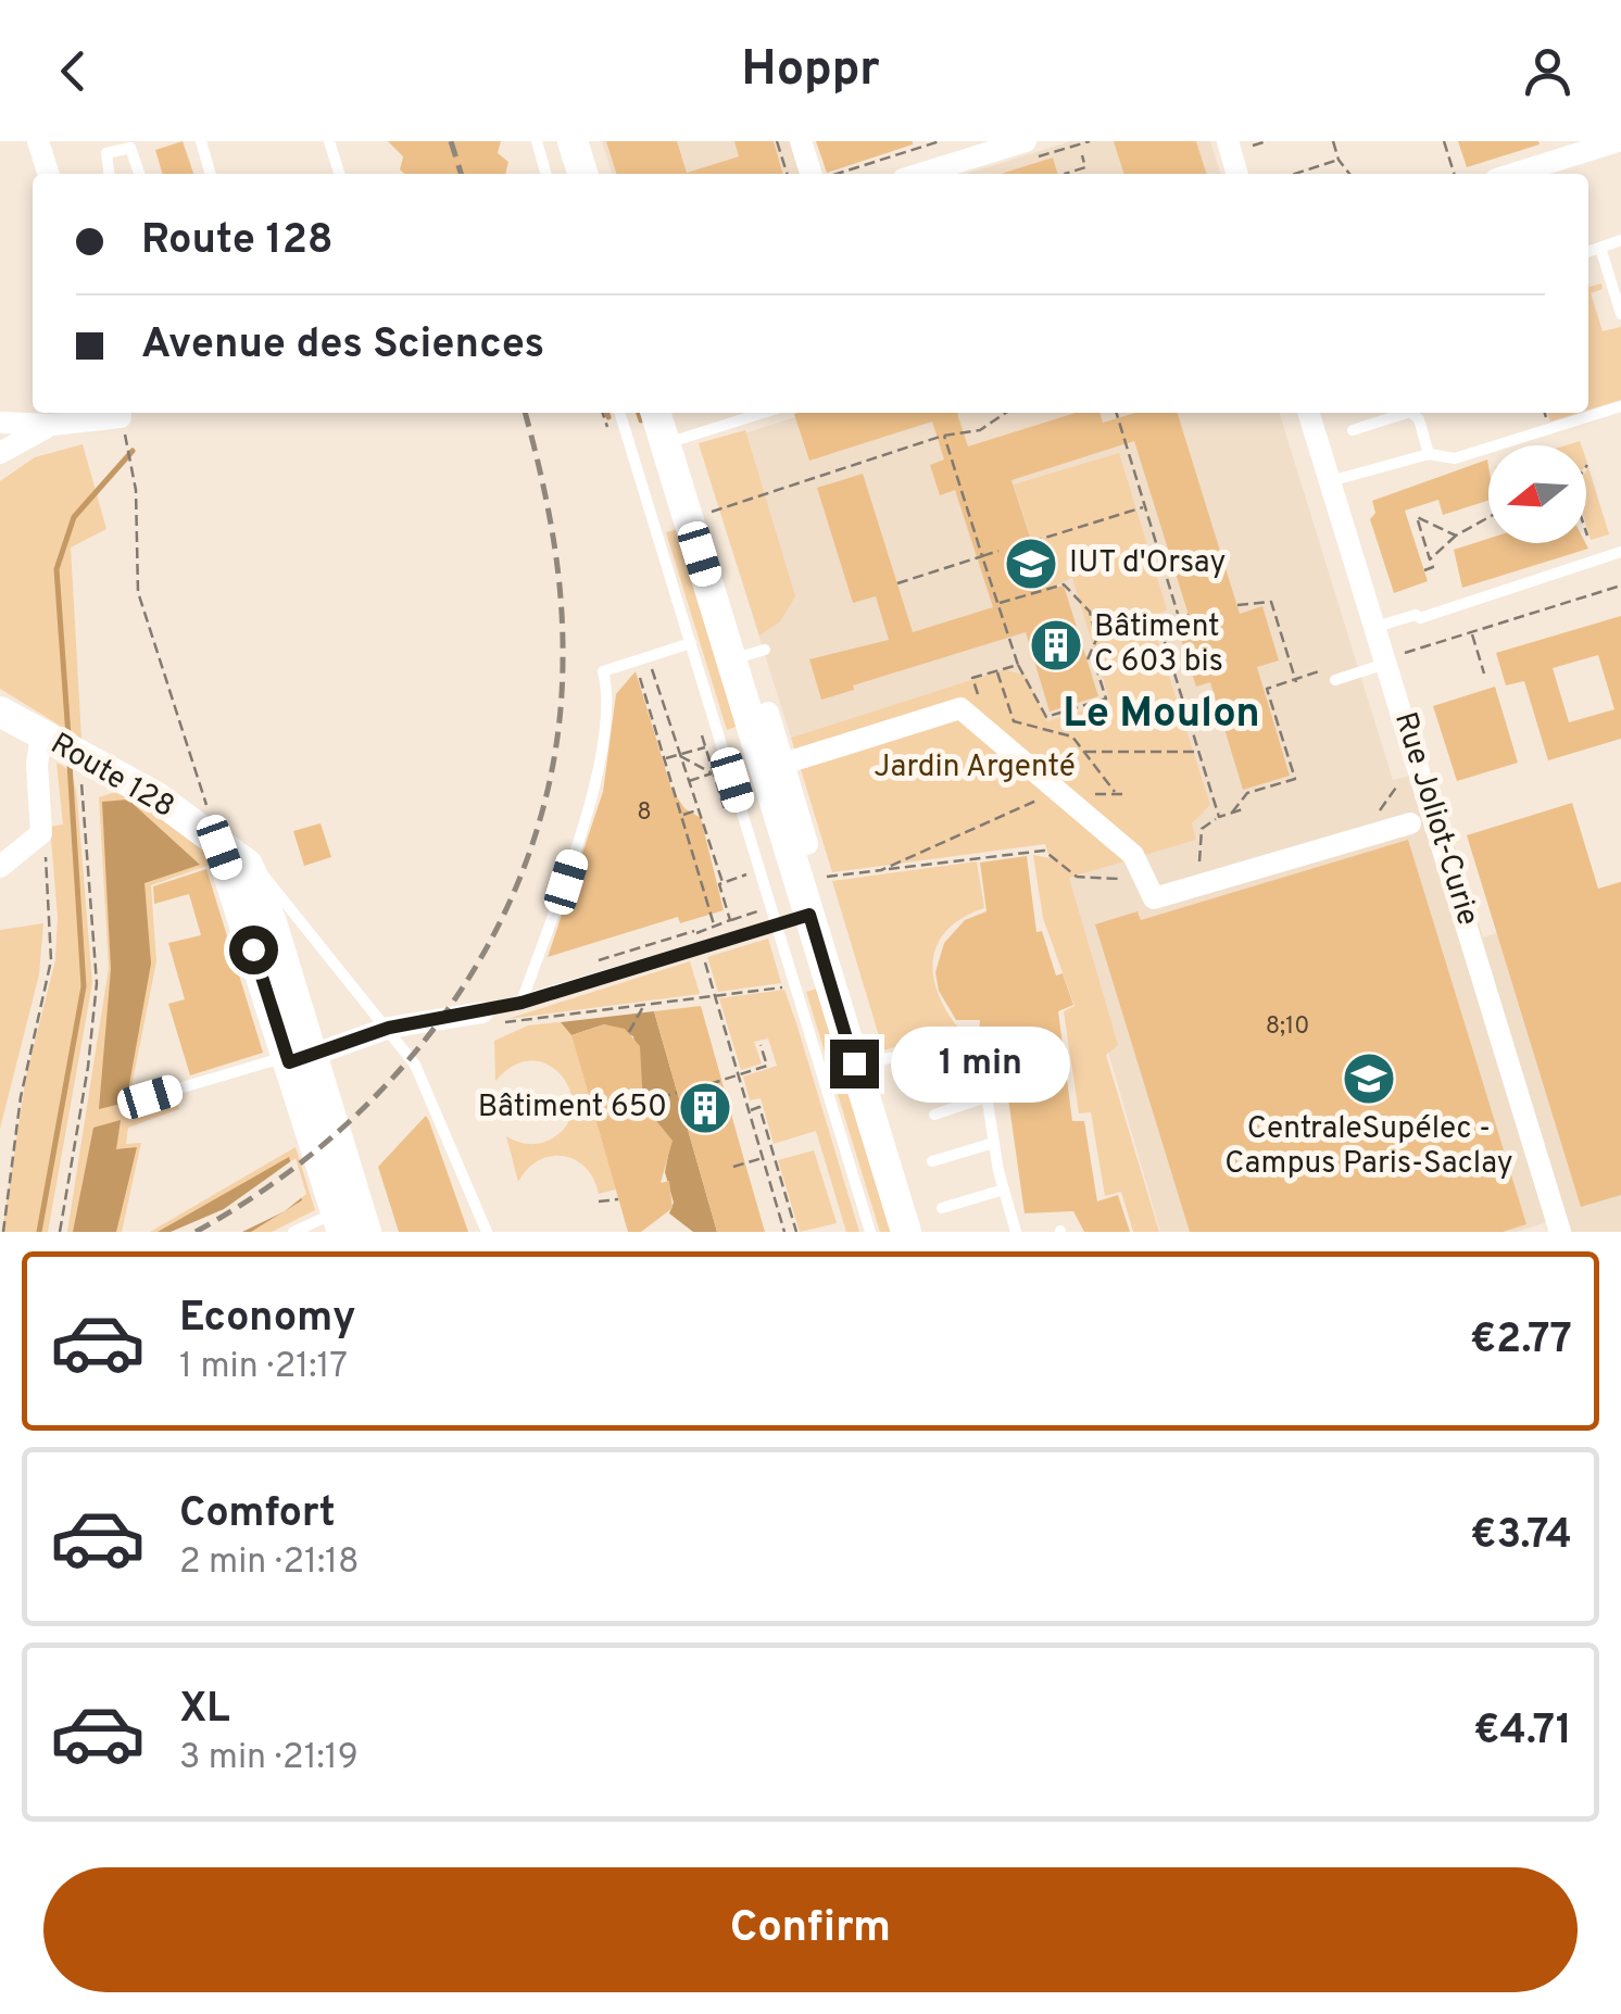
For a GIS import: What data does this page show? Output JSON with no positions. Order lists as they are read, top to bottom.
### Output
{
  "streets": {
    "main road": ["Route 128"],
    "street": ["Rue Joliot-Curie"]
  },
  "districts": ["Le Moulon"],
  "parks": ["Jardin Argenté"],
  "places": {
    "school or university": ["IUT d'Orsay", "CentraleSupélec - Campus Paris-Saclay"],
    "building": ["Bâtiment C 603 bis", "Bâtiment 650"]
  },
  "house_numbers": ["8", "8;10"],
  "north": "left",
  "page": {
    "header": "Hoppr",
    "banner": ["Route 128", "Avenue des Sciences"],
    "bubble": "1 min",
    "list": [
      {
        "name": "Economy",
        "note": "1 min · 21:17",
        "value": "€2.77"
      },
      {
        "name": "Comfort",
        "note": "2 min · 21:18",
        "value": "€3.74"
      },
      {
        "name": "XL",
        "note": "3 min · 21:19",
        "value": "€4.71"
      }
    ],
    "buttons": "Confirm"
  }
}
